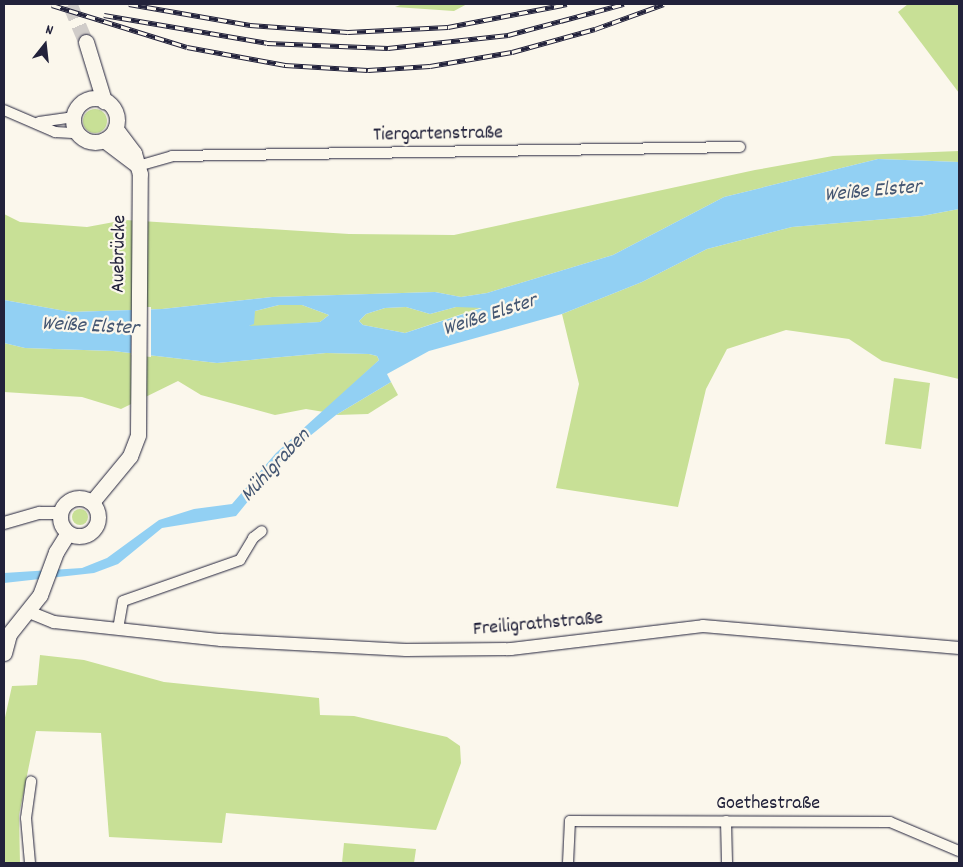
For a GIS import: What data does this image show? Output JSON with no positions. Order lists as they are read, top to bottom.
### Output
{
  "streets": {
    "main road": ["Auebrücke"],
    "street": ["Tiergartenstraße", "Freiligrathstraße", "Goethestraße"]
  },
  "crossings": [
    ["Tiergartenstraße", "Auebrücke"]
  ],
  "water": ["Weiße Elster", "Mühlgraben"],
  "north": "top"
}
